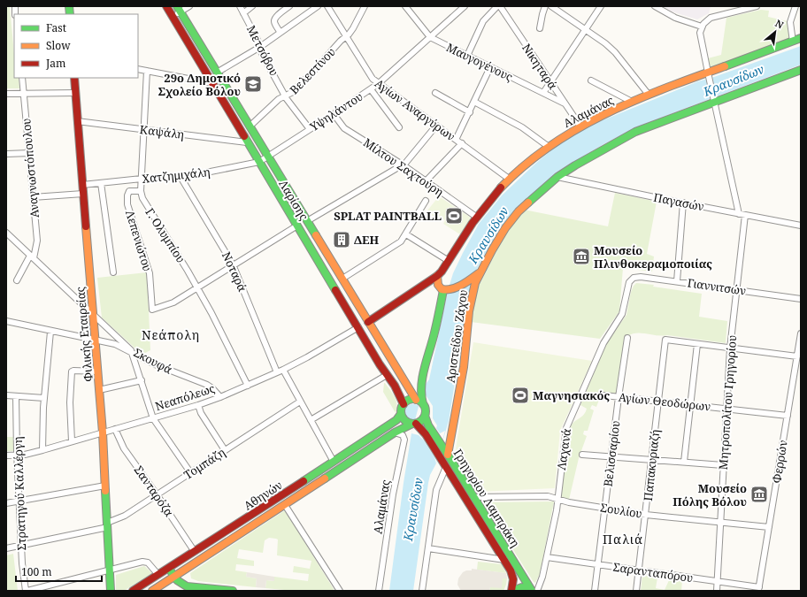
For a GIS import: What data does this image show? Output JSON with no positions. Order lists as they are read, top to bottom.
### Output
{
  "streets": {
    "main road": [
      "Αλαμάνας",
      "Λαρίσης",
      "Φιλικής Εταιρείας",
      "Αριστείδου Ζάχου",
      "Αθηνών",
      "Γρηγορίου Λαμπράκη"
    ],
    "street": [
      "Μετσόβου",
      "Μαυγογένους",
      "Νικηταρά",
      "Βελεστίνου",
      "Αγίων Αναργύρων",
      "Υψηλάντου",
      "Καψάλη",
      "Μίλτου Σαχτούρη",
      "Αναγνωστόπουλου",
      "Χατζημιχάλη",
      "Παγασών",
      "Γ. Ολυμπίου",
      "Λεπενιώτου",
      "Νοταρά",
      "Γιαννιτσών",
      "Σκουφά",
      "Νεαπόλεως",
      "Αγίων Θεοδώρων",
      "Μητροπολίτου Γρηγορίου",
      "Λαχανά",
      "Βελισσαρίου",
      "Φερρών",
      "Τομπάζη",
      "Παπακυριαζή",
      "Σανταρόζα",
      "Στρατηγού Καλλέργη",
      "Σουλίου",
      "Σαρανταπόρου"
    ]
  },
  "crossings": [
    ["Μετσόβου", "Βελεστίνου"],
    ["Μετσόβου", "Υψηλάντου"],
    ["Μαυγογένους", "Νικηταρά"],
    ["Μαυγογένους", "Υψηλάντου"],
    ["Νικηταρά", "Αλαμάνας"],
    ["Βελεστίνου", "Αγίων Αναργύρων"],
    ["Βελεστίνου", "Λαρίσης"],
    ["Αγίων Αναργύρων", "Υψηλάντου"],
    ["Αγίων Αναργύρων", "Αλαμάνας"],
    ["Υψηλάντου", "Μίλτου Σαχτούρη"],
    ["Υψηλάντου", "Χατζημιχάλη"],
    ["Υψηλάντου", "Λαρίσης"],
    ["Αλαμάνας", "Μίλτου Σαχτούρη"],
    ["Αλαμάνας", "Αθηνών"],
    ["Καψάλη", "Λαρίσης"],
    ["Καψάλη", "Γ. Ολυμπίου"],
    ["Καψάλη", "Φιλικής Εταιρείας"],
    ["Αναγνωστόπουλου", "Σκουφά"],
    ["Χατζημιχάλη", "Λαρίσης"],
    ["Χατζημιχάλη", "Γ. Ολυμπίου"],
    ["Χατζημιχάλη", "Λεπενιώτου"],
    ["Χατζημιχάλη", "Νοταρά"],
    ["Χατζημιχάλη", "Φιλικής Εταιρείας"],
    ["Λαρίσης", "Νεαπόλεως"],
    ["Λαρίσης", "Αθηνών"],
    ["Λαρίσης", "Γρηγορίου Λαμπράκη"],
    ["Παγασών", "Αριστείδου Ζάχου"],
    ["Παγασών", "Μητροπολίτου Γρηγορίου"],
    ["Γ. Ολυμπίου", "Λεπενιώτου"],
    ["Γ. Ολυμπίου", "Νεαπόλεως"],
    ["Νοταρά", "Νεαπόλεως"],
    ["Γιαννιτσών", "Μητροπολίτου Γρηγορίου"],
    ["Γιαννιτσών", "Λαχανά"],
    ["Φιλικής Εταιρείας", "Σκουφά"],
    ["Φιλικής Εταιρείας", "Νεαπόλεως"],
    ["Φιλικής Εταιρείας", "Τομπάζη"],
    ["Αριστείδου Ζάχου", "Γρηγορίου Λαμπράκη"],
    ["Σκουφά", "Νεαπόλεως"],
    ["Νεαπόλεως", "Σανταρόζα"],
    ["Νεαπόλεως", "Στρατηγού Καλλέργη"],
    ["Αγίων Θεοδώρων", "Μητροπολίτου Γρηγορίου"],
    ["Αγίων Θεοδώρων", "Βελισσαρίου"],
    ["Αγίων Θεοδώρων", "Φερρών"],
    ["Αγίων Θεοδώρων", "Παπακυριαζή"],
    ["Μητροπολίτου Γρηγορίου", "Σουλίου"],
    ["Μητροπολίτου Γρηγορίου", "Σαρανταπόρου"],
    ["Λαχανά", "Σουλίου"],
    ["Λαχανά", "Σαρανταπόρου"],
    ["Βελισσαρίου", "Σουλίου"],
    ["Βελισσαρίου", "Σαρανταπόρου"],
    ["Φερρών", "Σουλίου"],
    ["Φερρών", "Σαρανταπόρου"],
    ["Τομπάζη", "Σανταρόζα"],
    ["Τομπάζη", "Στρατηγού Καλλέργη"],
    ["Παπακυριαζή", "Σουλίου"],
    ["Παπακυριαζή", "Σαρανταπόρου"],
    ["Σανταρόζα", "Αθηνών"],
    ["Αθηνών", "Γρηγορίου Λαμπράκη"],
    ["Γρηγορίου Λαμπράκη", "Σουλίου"]
  ],
  "districts": ["Νεάπολη", "Παλιά"],
  "water": ["Κραυσίδων"],
  "places": {
    "school or university": ["29ο Δημοτικό Σχολείο Βόλου"],
    "sports": ["SPLAT PAINTBALL", "Μαγνησιακός"],
    "building": ["ΔΕΗ"],
    "museum": ["Μουσείο Πλινθοκεραμοποιίας", "Μουσείο Πόλης Βόλου"]
  },
  "legend": ["Fast", "Slow", "Jam"],
  "scale_bar": "100 m",
  "north": "top right"
}
